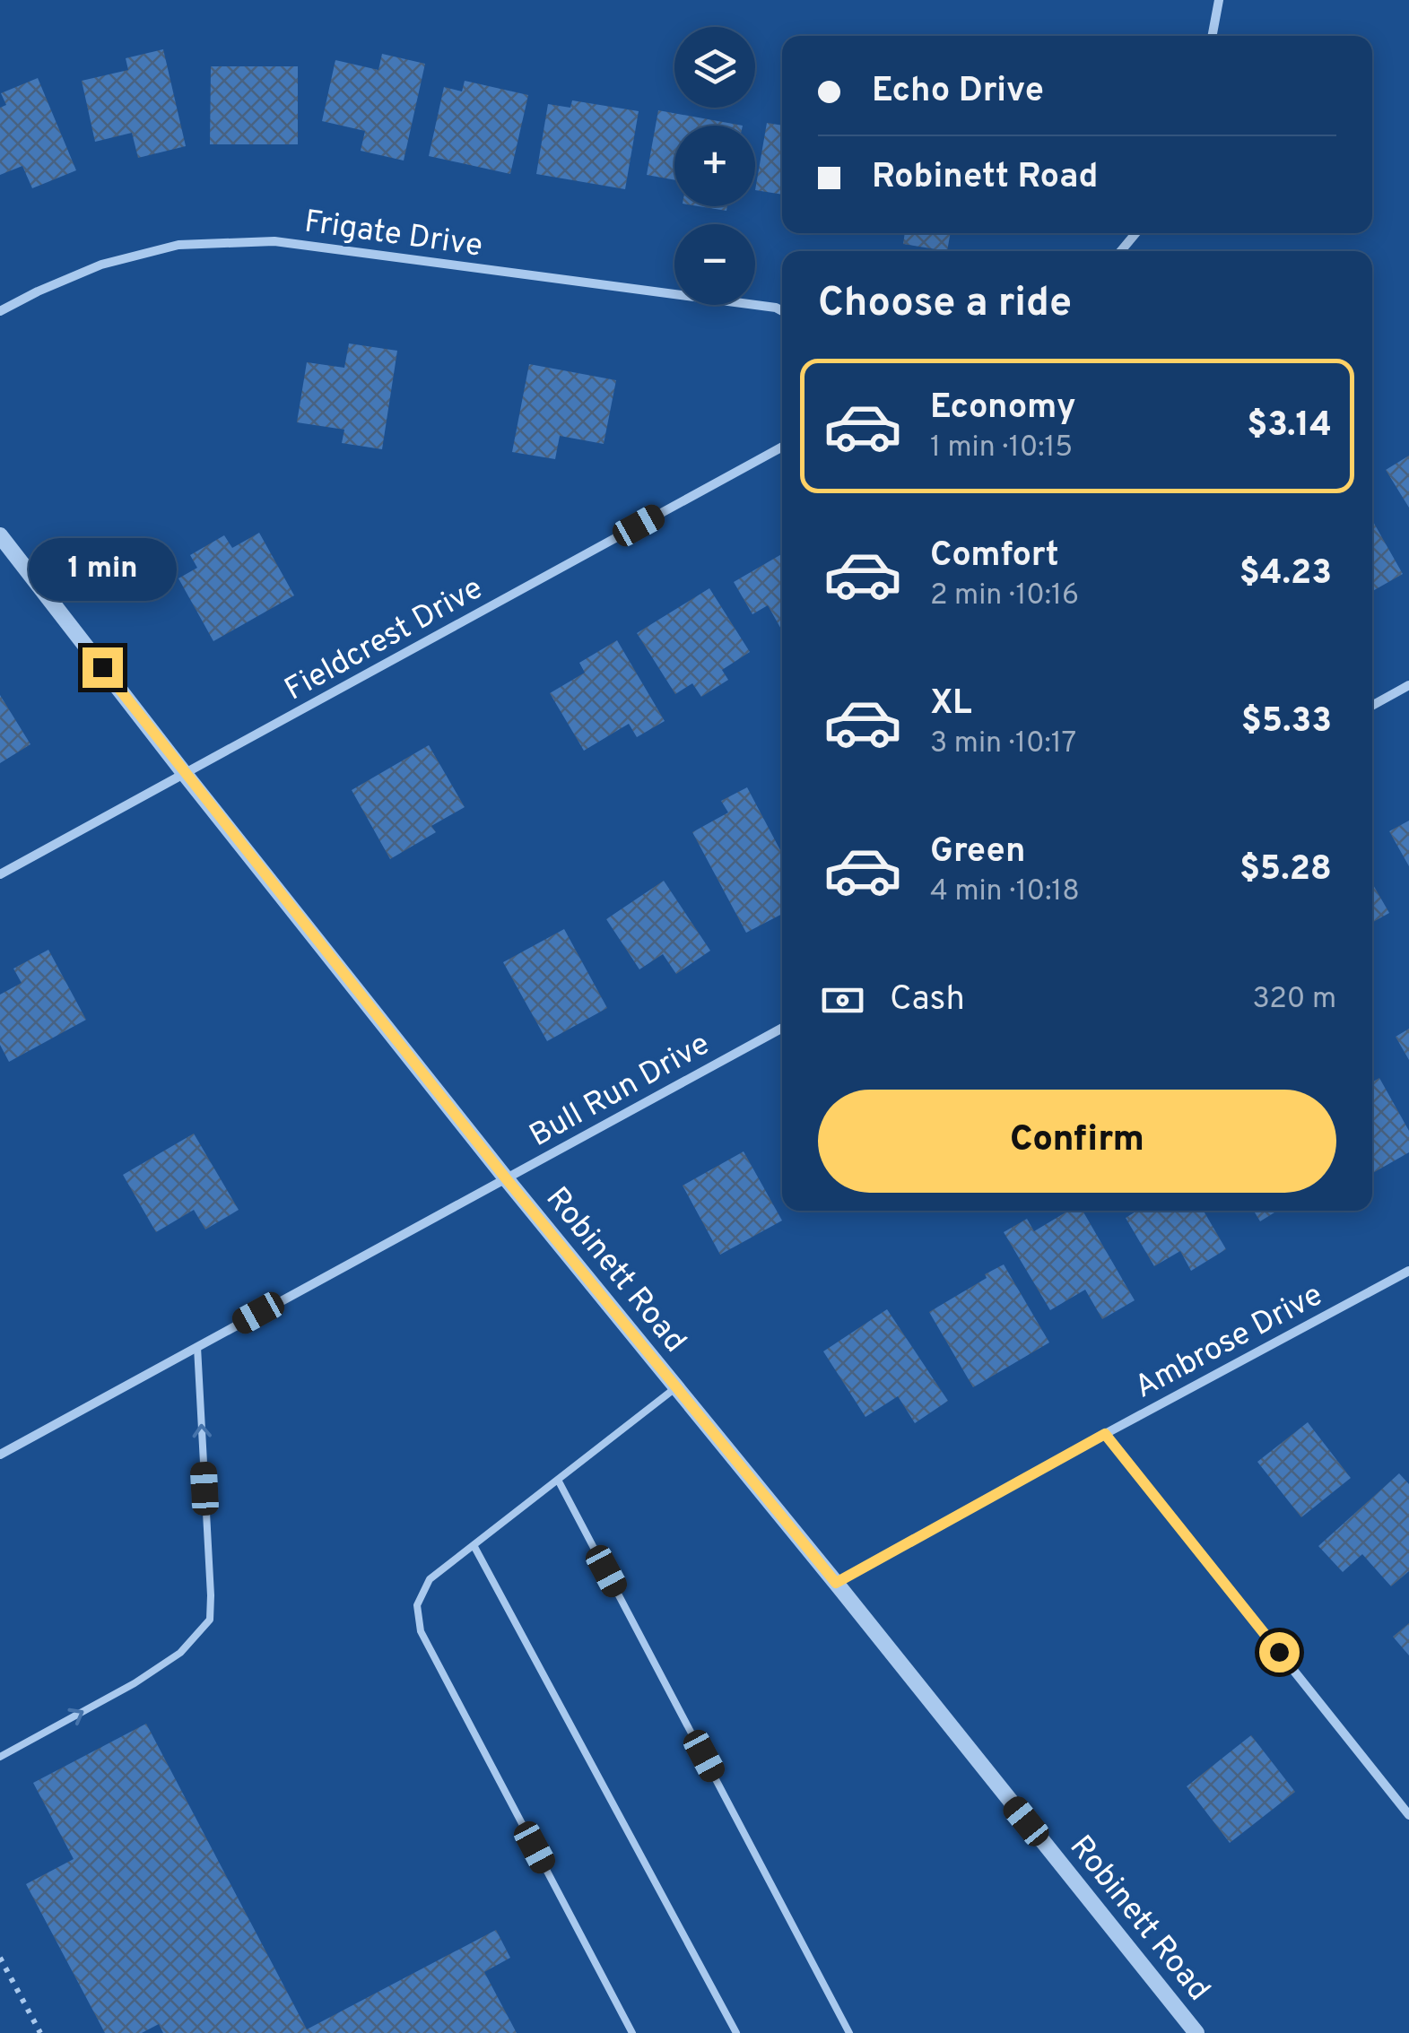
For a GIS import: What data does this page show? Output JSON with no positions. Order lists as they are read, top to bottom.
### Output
{
  "streets": {
    "street": [
      "Frigate Drive",
      "Fieldcrest Drive",
      "Bull Run Drive",
      "Robinett Road",
      "Ambrose Drive"
    ]
  },
  "crossings": [
    ["Fieldcrest Drive", "Robinett Road"],
    ["Bull Run Drive", "Robinett Road"],
    ["Robinett Road", "Ambrose Drive"]
  ],
  "page": {
    "map_buttons": ["+", "−"],
    "banner": ["Echo Drive", "Robinett Road"],
    "heading": "Choose a ride",
    "list": [
      {
        "name": "Economy",
        "note": "1 min · 10:15",
        "value": "$3.14"
      },
      {
        "name": "Comfort",
        "note": "2 min · 10:16",
        "value": "$4.23"
      },
      {
        "name": "XL",
        "note": "3 min · 10:17",
        "value": "$5.33"
      },
      {
        "name": "Green",
        "note": "4 min · 10:18",
        "value": "$5.28"
      }
    ],
    "bubble": "1 min",
    "pay": ["Cash", "320 m"],
    "buttons": "Confirm"
  }
}
